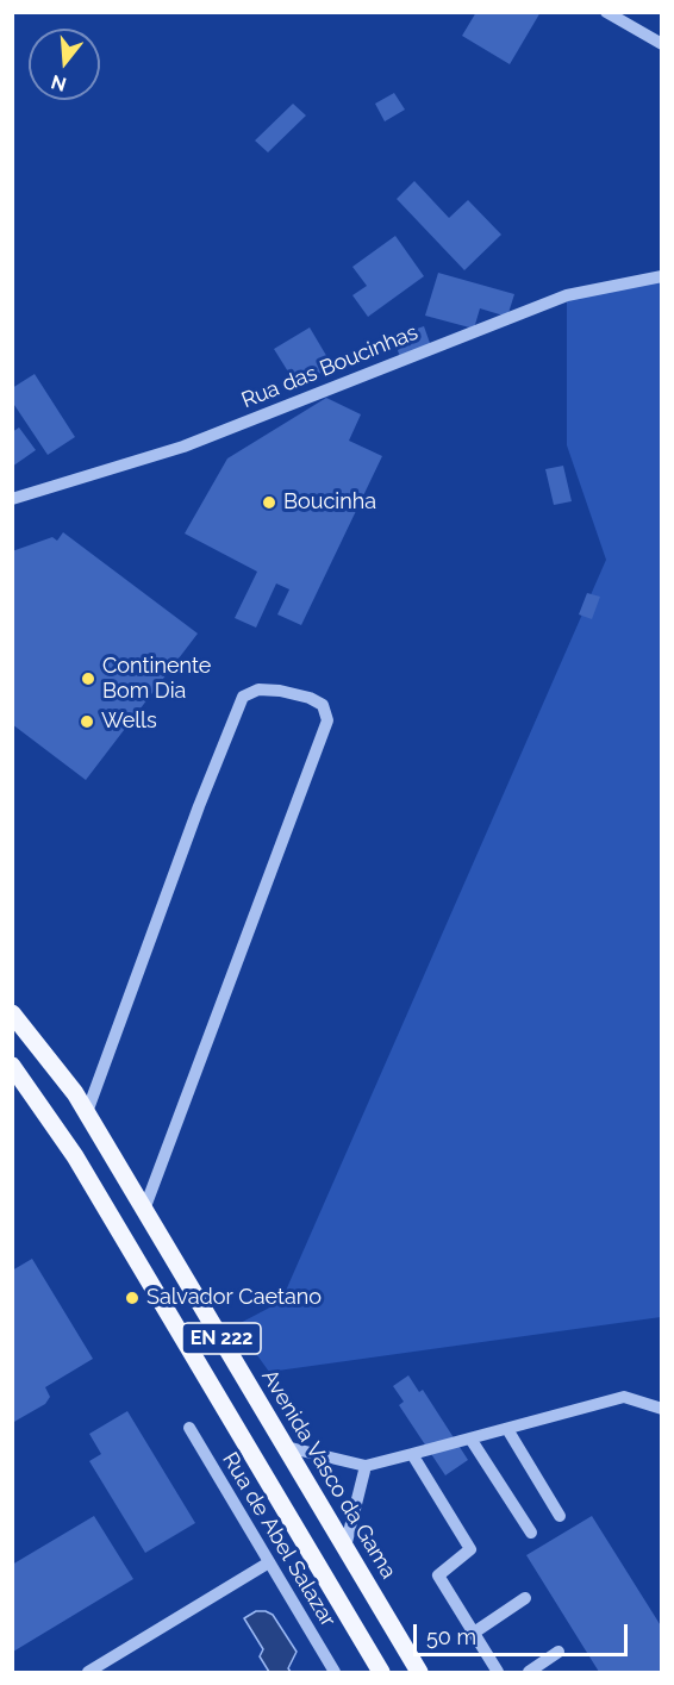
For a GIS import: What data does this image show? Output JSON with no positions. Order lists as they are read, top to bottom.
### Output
{
  "streets": {
    "main road": ["EN 222", "Avenida Vasco da Gama"],
    "street": ["Rua das Boucinhas", "Rua de Abel Salazar"]
  },
  "places": [
    "Boucinha",
    "Continente Bom Dia",
    "Wells",
    "Salvador Caetano"
  ],
  "scale_bar": "50 m",
  "north": "bottom"
}
